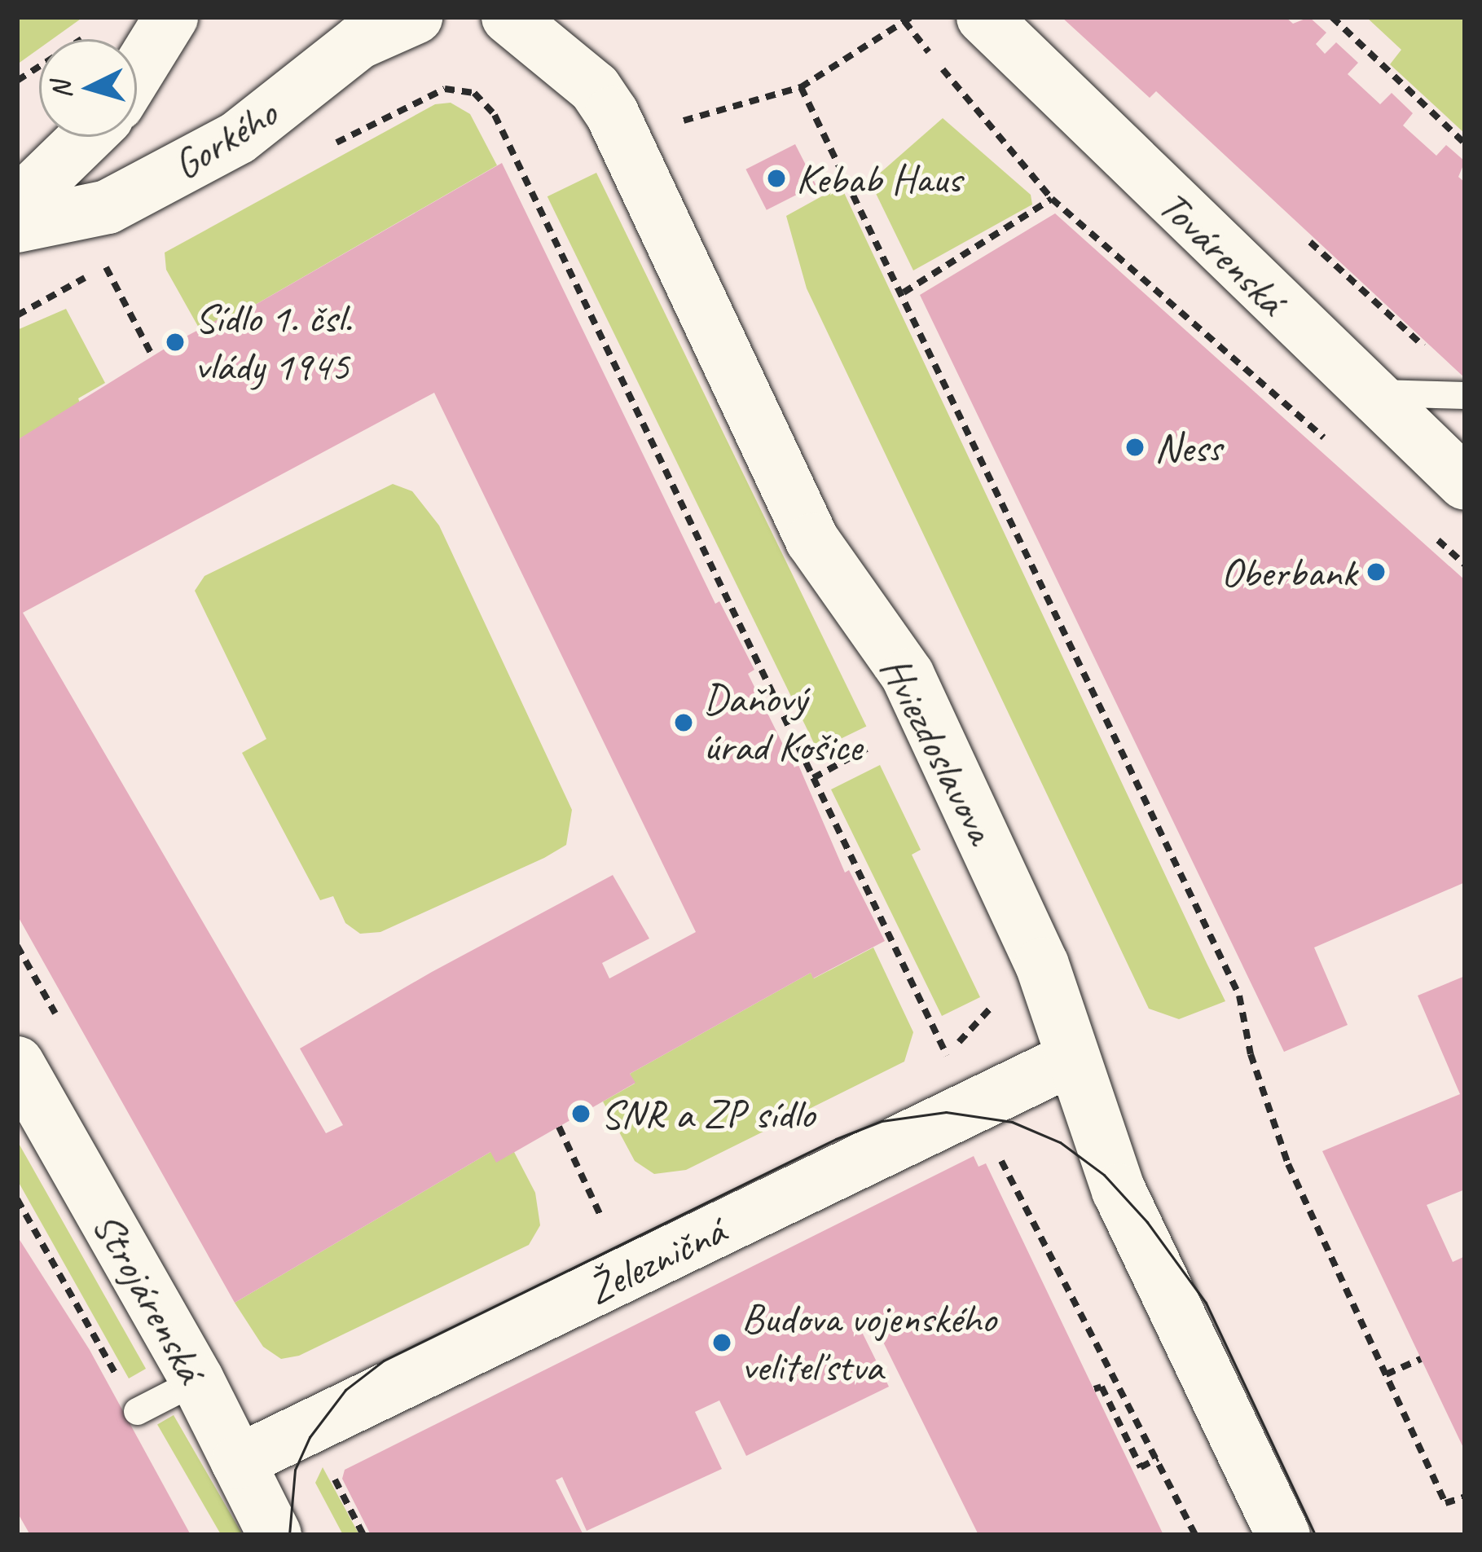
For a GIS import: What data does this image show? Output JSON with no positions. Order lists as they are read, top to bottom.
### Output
{
  "streets": {
    "street": [
      "Gorkého",
      "Továrenská",
      "Hviezdoslavova",
      "Železničná",
      "Strojárenská"
    ]
  },
  "crossings": [
    ["Hviezdoslavova", "Železničná"],
    ["Železničná", "Strojárenská"]
  ],
  "places": [
    "Kebab Haus",
    "Sídlo 1. čsl. vlády 1945",
    "Ness",
    "Oberbank",
    "Daňový úrad Košice",
    "SNR a ZP sídlo",
    "Budova vojenského veliteľstva"
  ],
  "north": "left"
}
